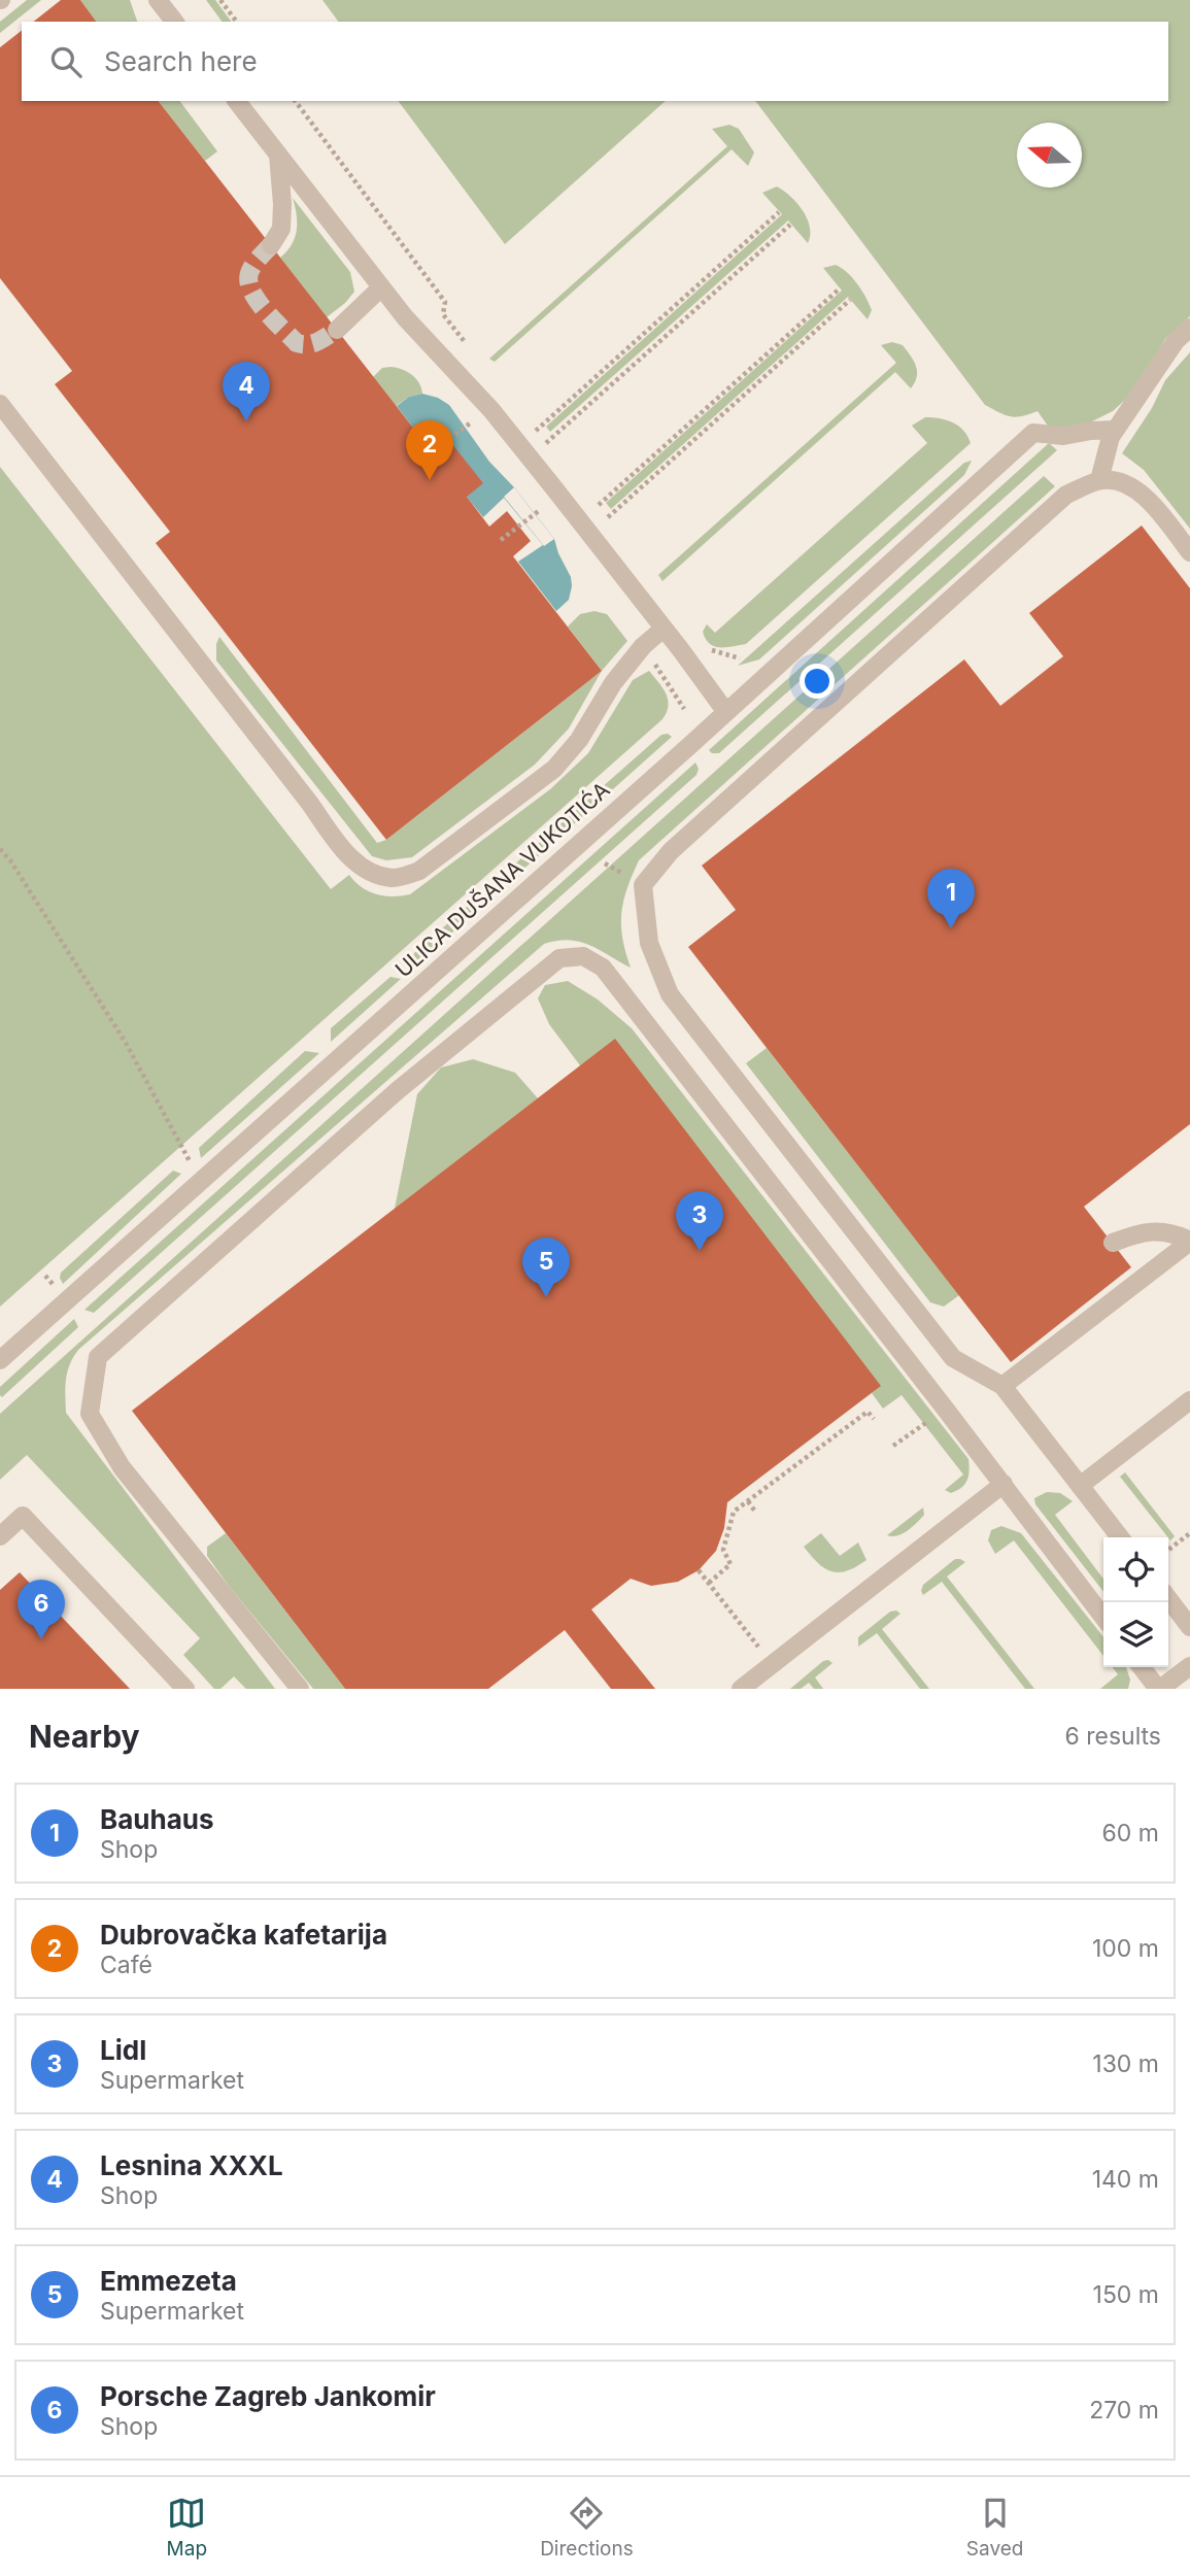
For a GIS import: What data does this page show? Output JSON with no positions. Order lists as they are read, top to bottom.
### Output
{
  "streets": {
    "street": ["ULICA DUŠANA VUKOTIĆA"]
  },
  "north": "left",
  "page": {
    "search": "Search here",
    "pins": [
      "4",
      "2",
      "1",
      "3",
      "5",
      "6"
    ],
    "heading": ["Nearby", "6 results"],
    "list": [
      {
        "mark": "1",
        "name": "Bauhaus",
        "note": "Shop",
        "value": "60 m"
      },
      {
        "mark": "2",
        "name": "Dubrovačka kafetarija",
        "note": "Café",
        "value": "100 m"
      },
      {
        "mark": "3",
        "name": "Lidl",
        "note": "Supermarket",
        "value": "130 m"
      },
      {
        "mark": "4",
        "name": "Lesnina XXXL",
        "note": "Shop",
        "value": "140 m"
      },
      {
        "mark": "5",
        "name": "Emmezeta",
        "note": "Supermarket",
        "value": "150 m"
      },
      {
        "mark": "6",
        "name": "Porsche Zagreb Jankomir",
        "note": "Shop",
        "value": "270 m"
      }
    ],
    "nav": ["Map", "Directions", "Saved"]
  }
}
